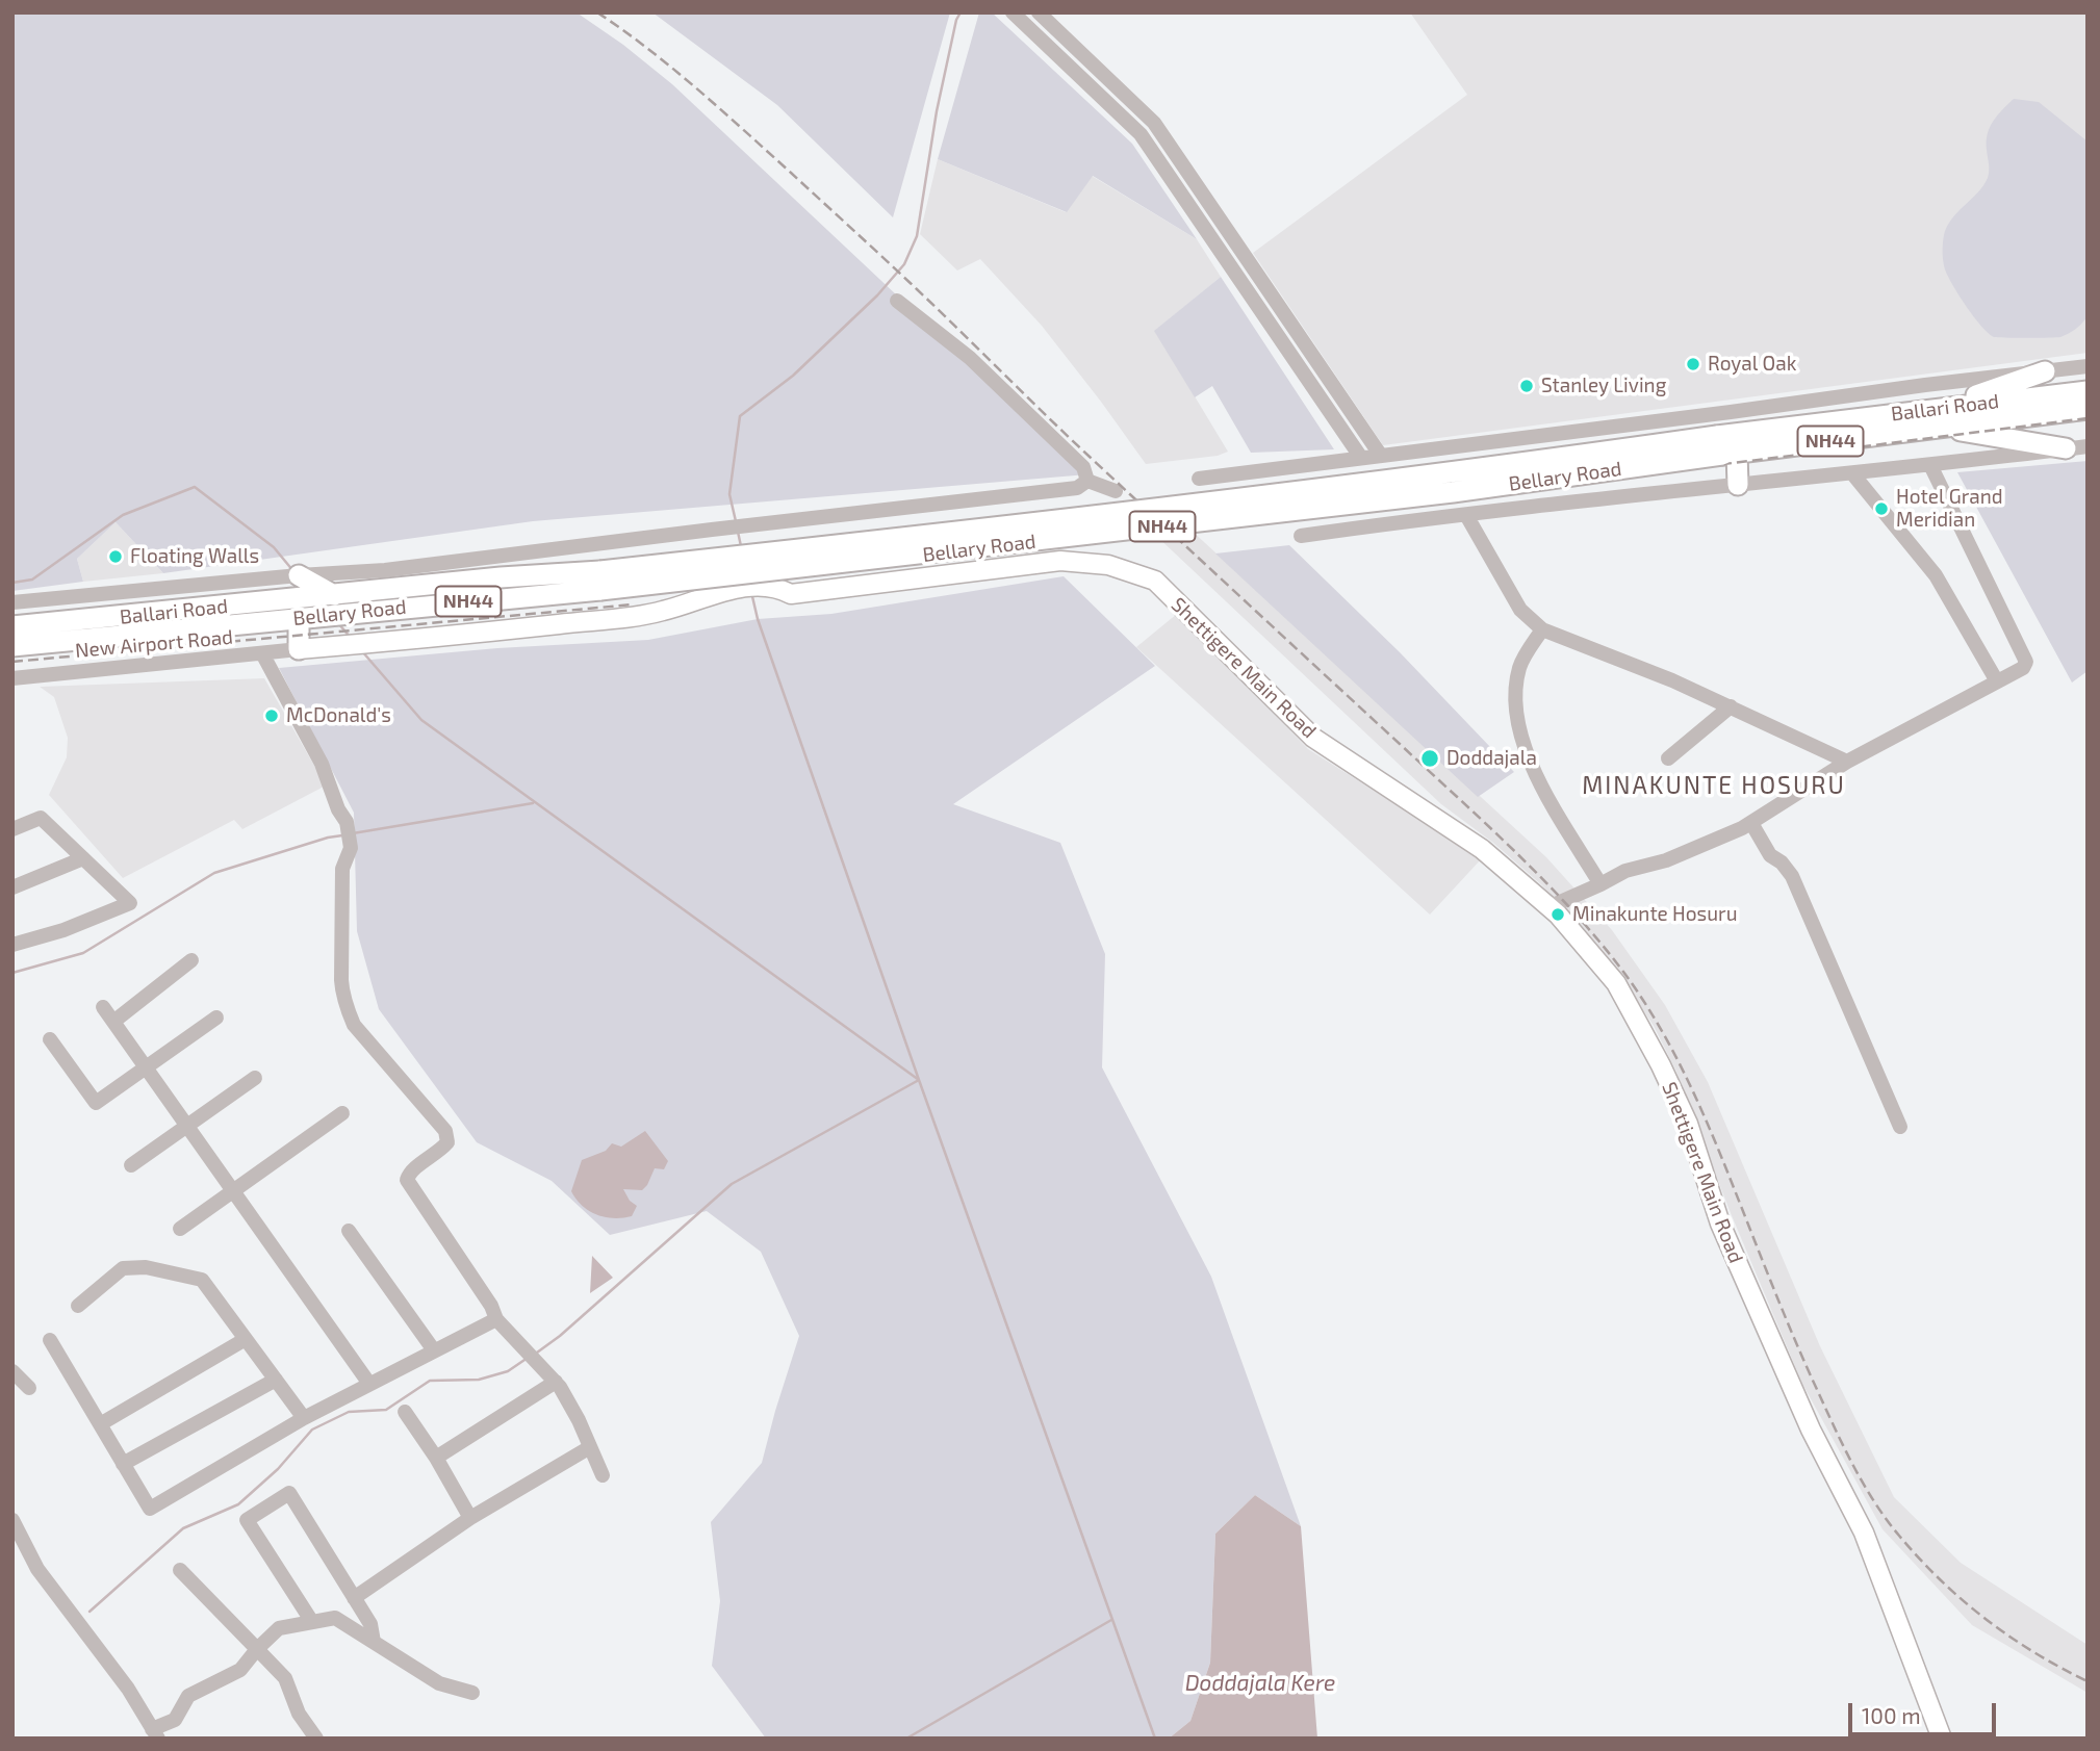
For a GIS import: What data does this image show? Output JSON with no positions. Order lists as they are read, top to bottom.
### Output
{
  "streets": {
    "highway": ["Ballari Road", "NH44", "Bellary Road"],
    "main road": ["Shettigere Main Road"],
    "street": ["New Airport Road"]
  },
  "crossings": [
    ["Ballari Road", "Bellary Road"],
    ["New Airport Road", "Shettigere Main Road"]
  ],
  "districts": ["MINAKUNTE HOSURU"],
  "water": ["Doddajala Kere"],
  "places": [
    "Royal Oak",
    "Stanley Living",
    "Hotel Grand Meridian",
    "Floating Walls",
    "McDonald's",
    "Doddajala",
    "Minakunte Hosuru"
  ],
  "scale_bar": "100 m"
}
